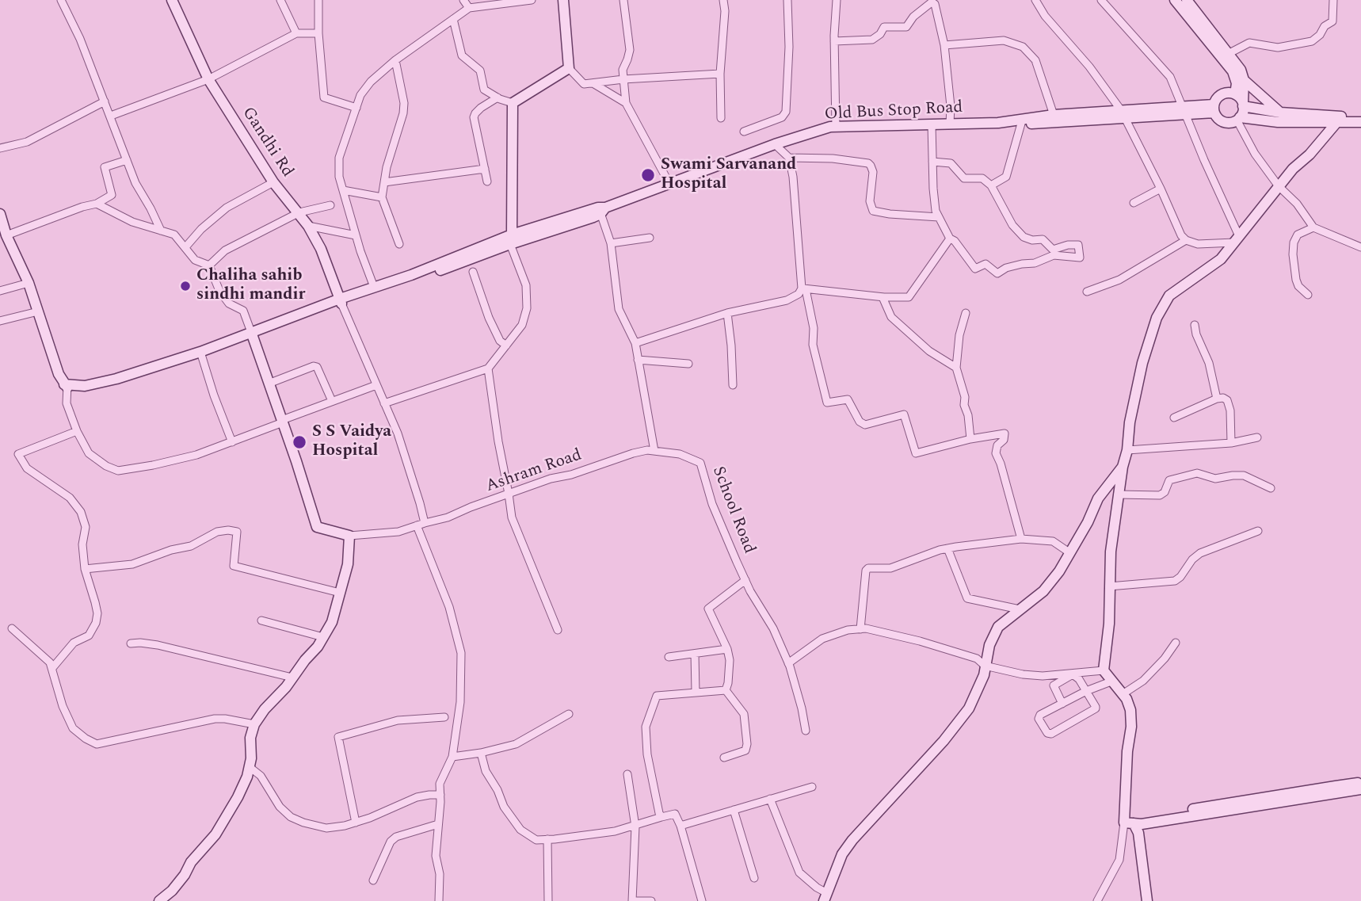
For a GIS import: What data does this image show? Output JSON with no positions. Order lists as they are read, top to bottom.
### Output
{
  "streets": {
    "street": [
      "Old Bus Stop Road",
      "Gandhi Rd",
      "Ashram Road",
      "School Road"
    ]
  },
  "crossings": [
    ["Ashram Road", "School Road"]
  ],
  "places": ["Swami Sarvanand Hospital", "Chaliha sahib sindhi mandir", "S S Vaidya Hospital"]
}
